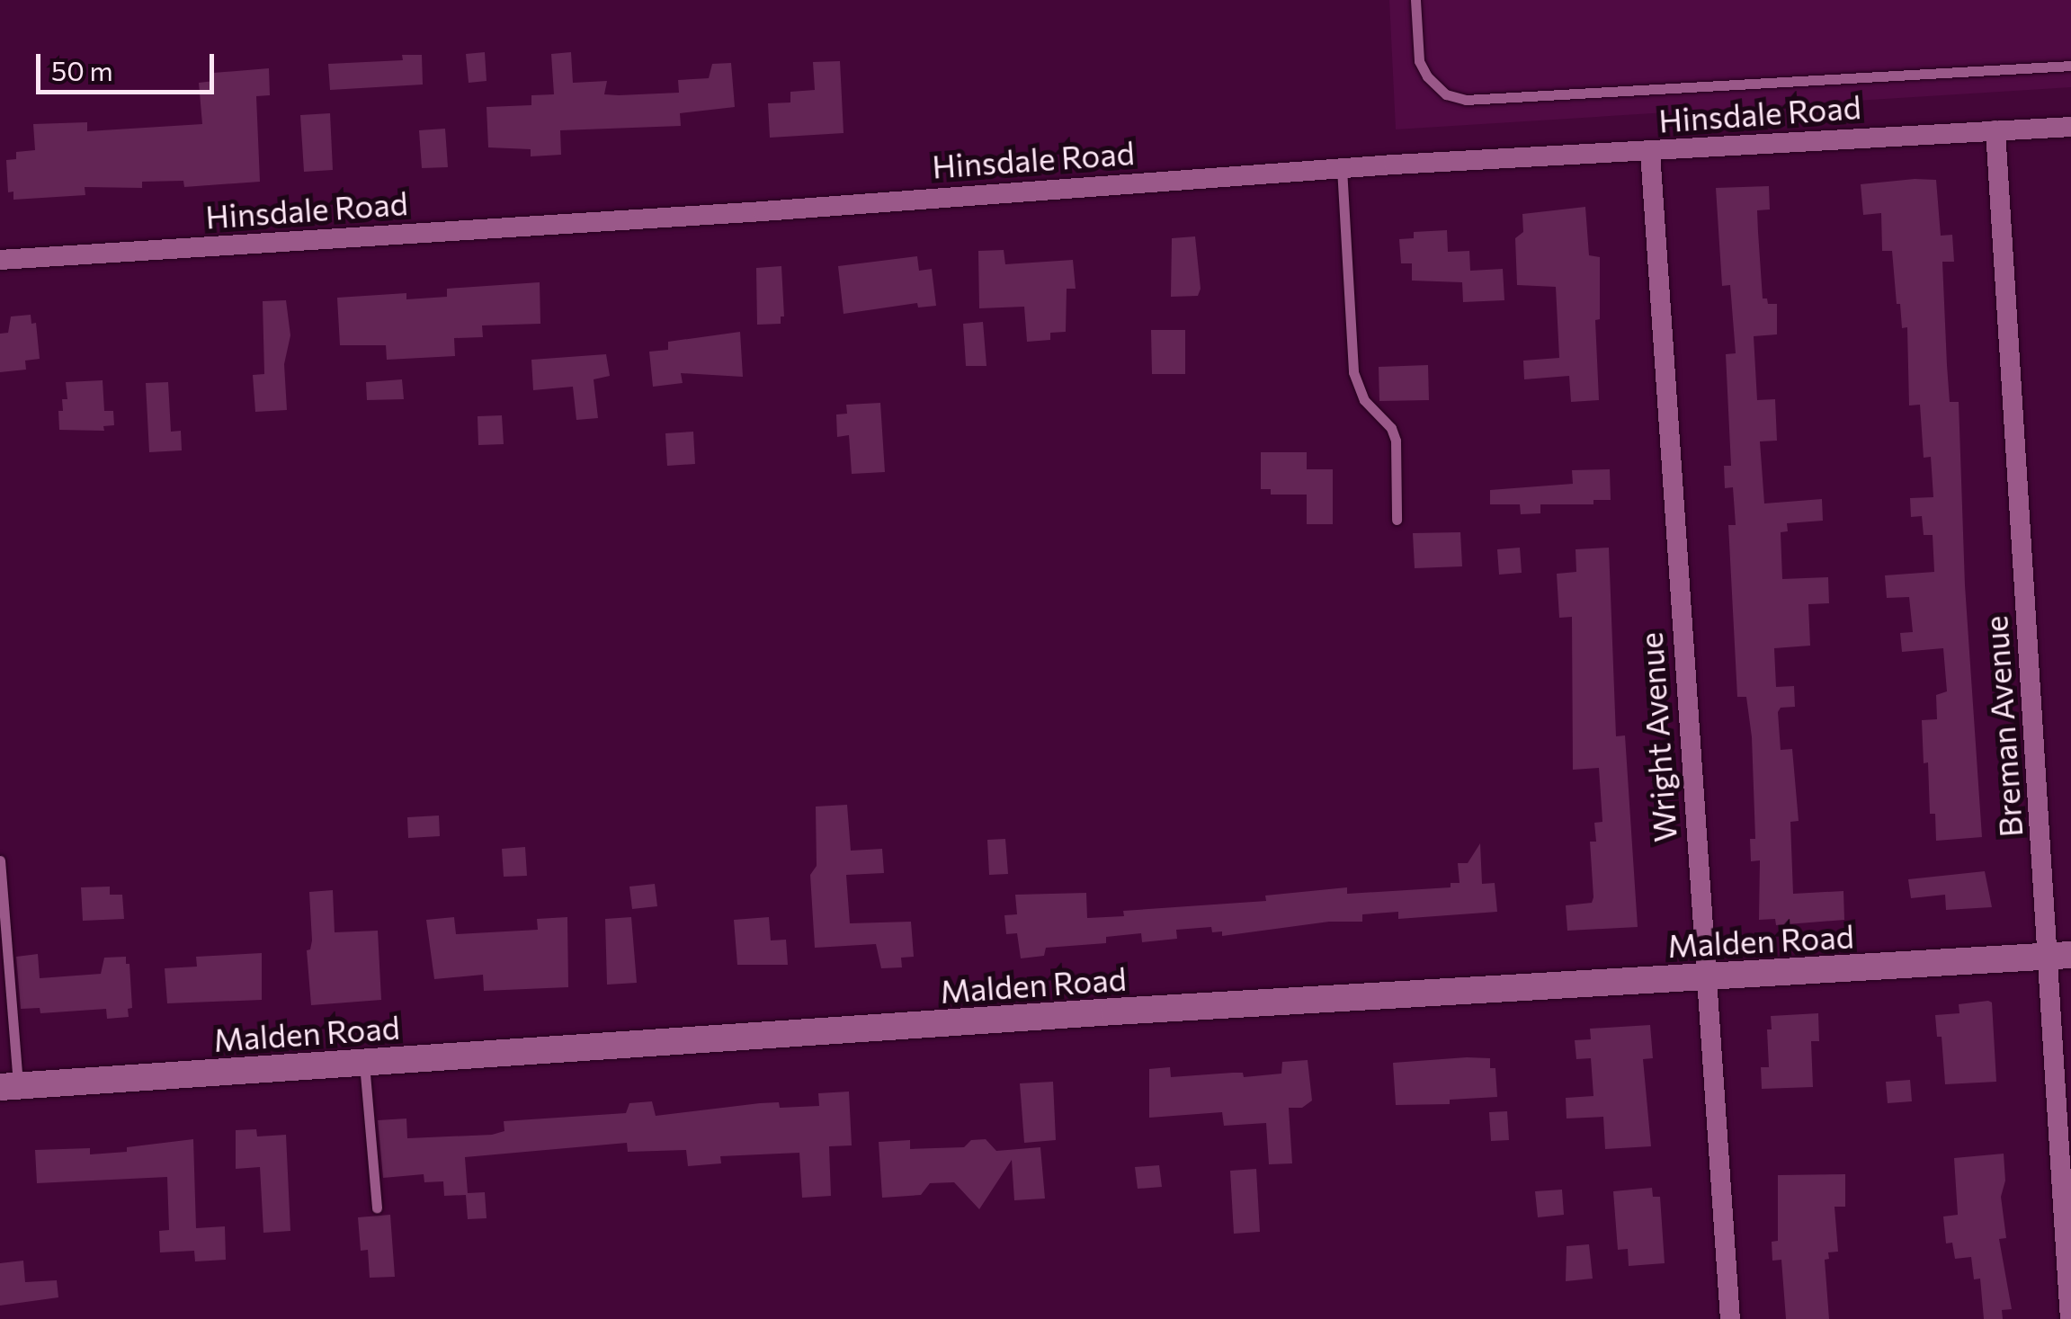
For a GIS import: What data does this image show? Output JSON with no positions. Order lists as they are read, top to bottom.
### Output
{
  "streets": {
    "street": [
      "Hinsdale Road",
      "Breman Avenue",
      "Wright Avenue",
      "Malden Road"
    ]
  },
  "crossings": [
    ["Hinsdale Road", "Breman Avenue"],
    ["Hinsdale Road", "Wright Avenue"],
    ["Breman Avenue", "Malden Road"],
    ["Wright Avenue", "Malden Road"]
  ],
  "scale_bar": "50 m"
}
